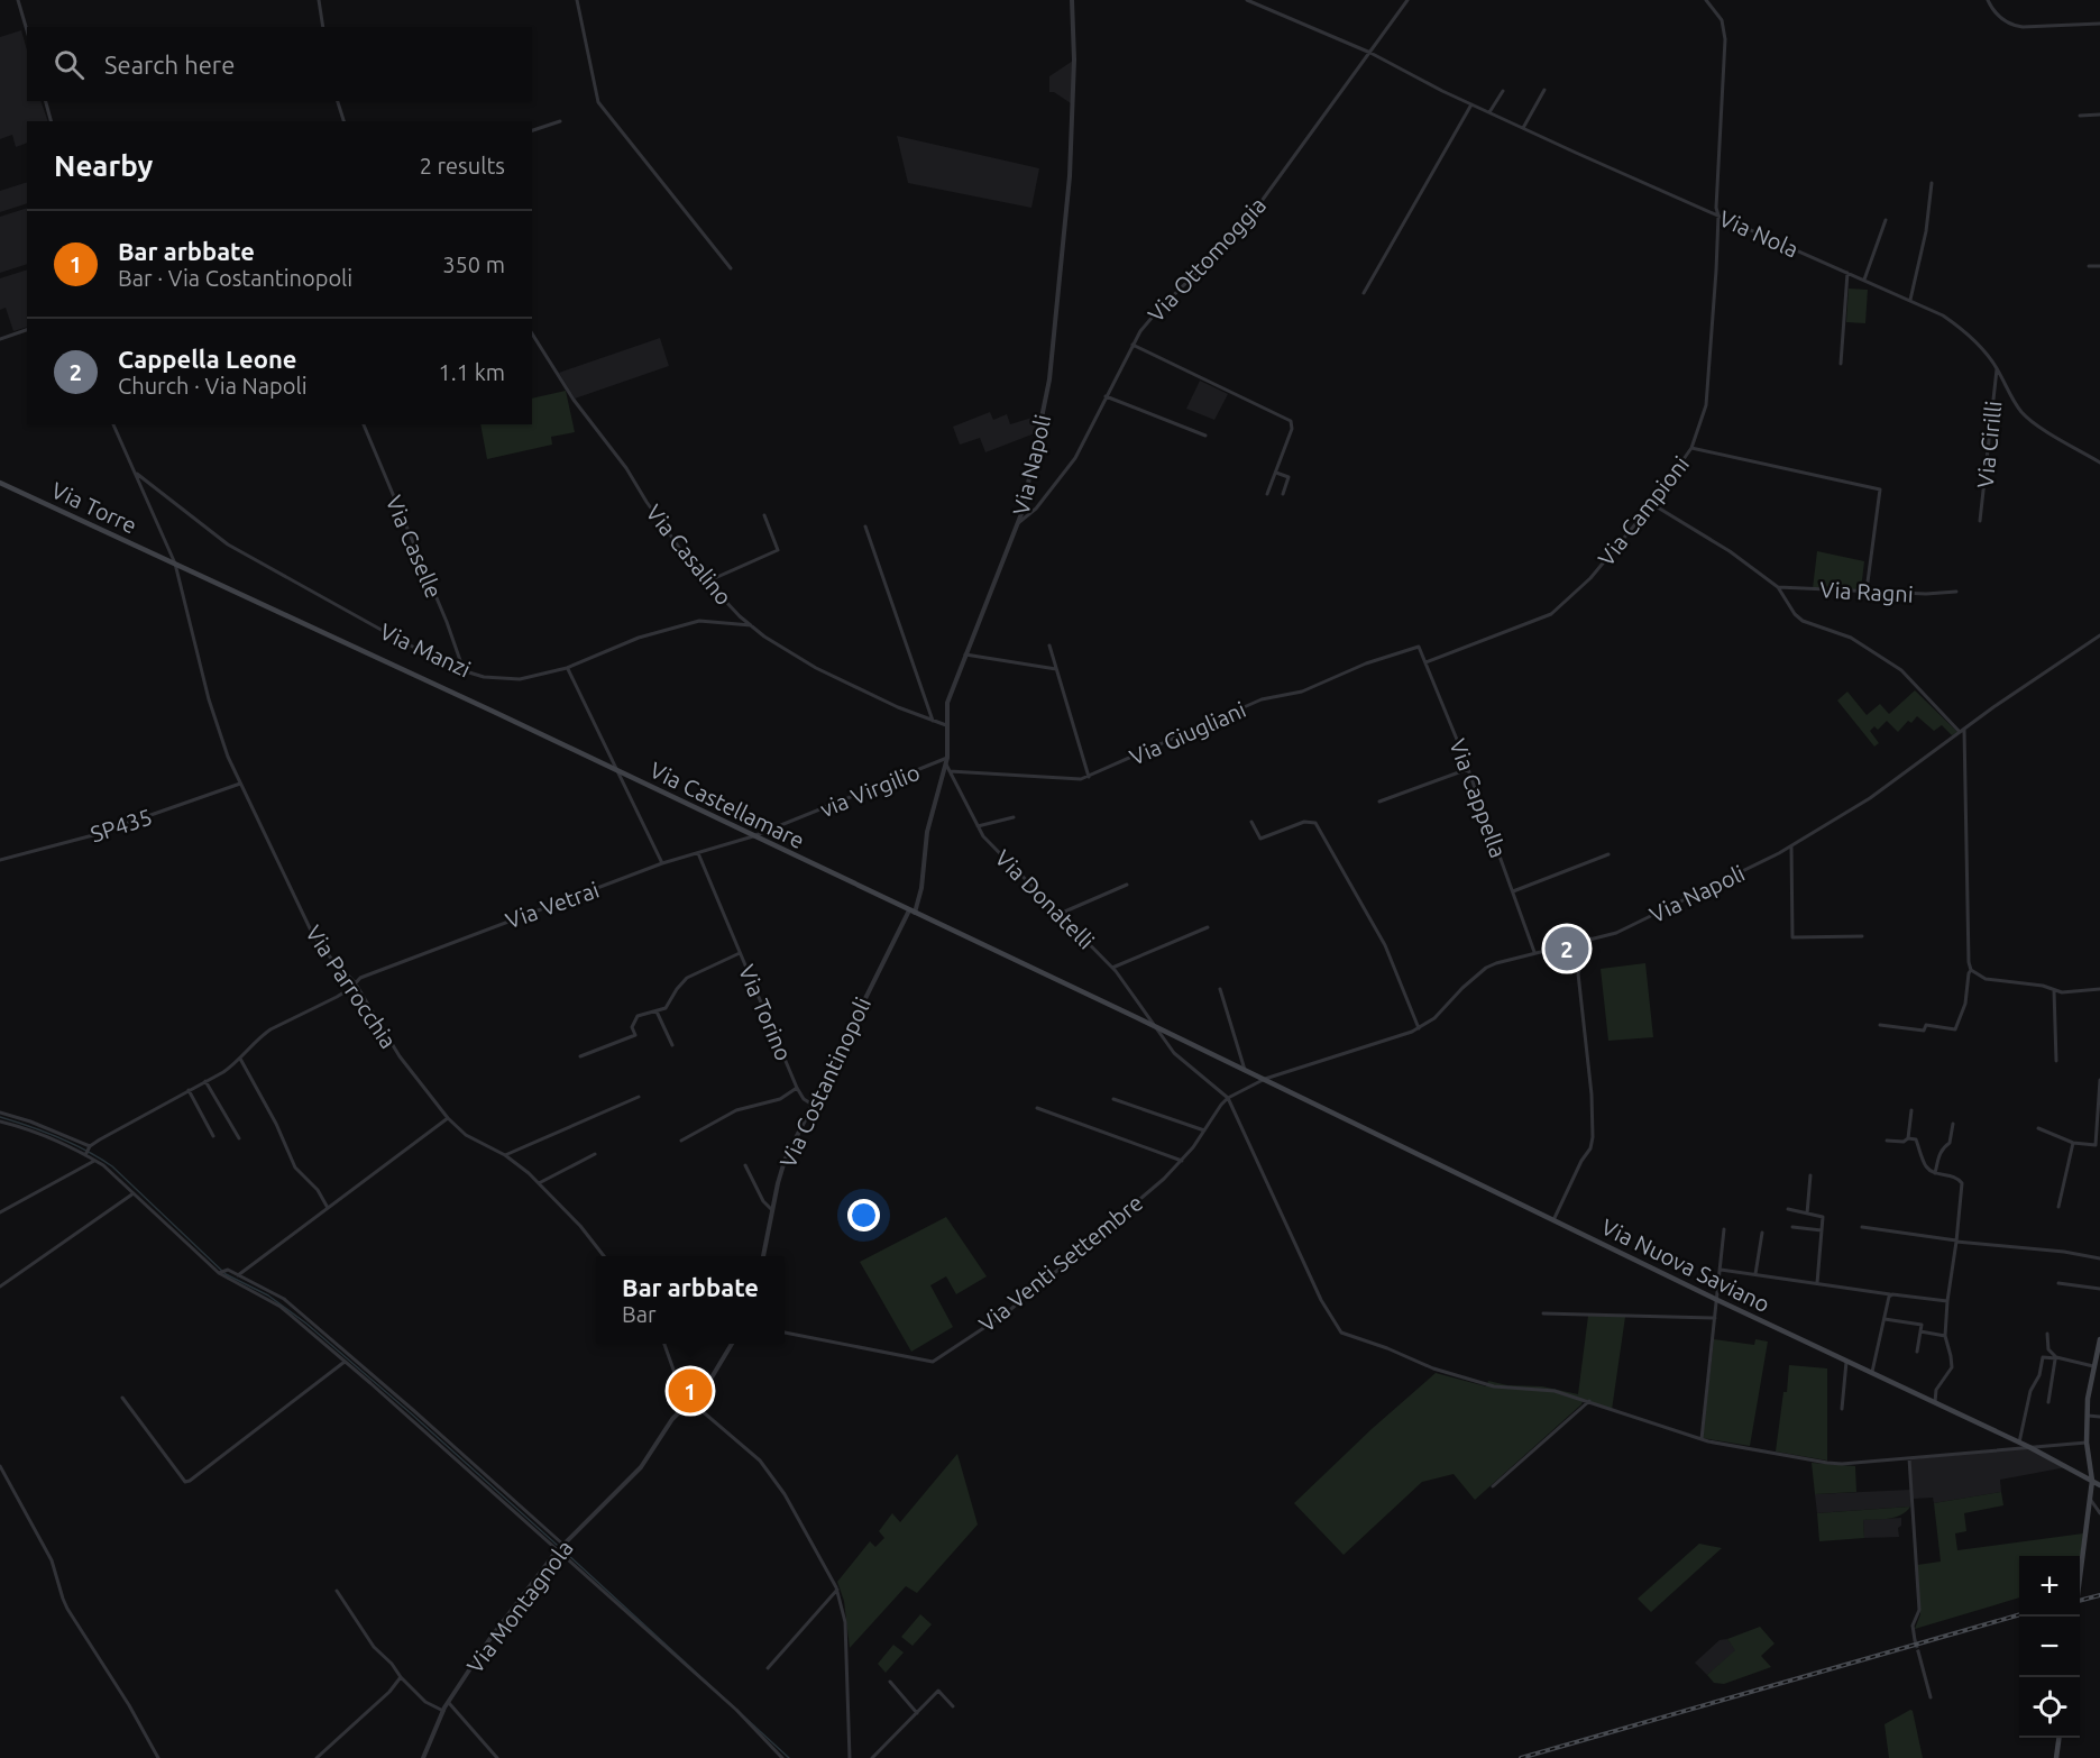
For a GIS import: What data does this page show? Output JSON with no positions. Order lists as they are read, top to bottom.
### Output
{
  "streets": {
    "main road": ["Via Torre", "Via Castellamare", "Via Nuova Saviano"],
    "street": [
      "Via Nola",
      "Via Ottomoggia",
      "Via Cirilli",
      "Via Napoli",
      "Via Campioni",
      "Via Caselle",
      "Via Casalino",
      "Via Ragni",
      "Via Manzi",
      "Via Giugliani",
      "via Virgilio",
      "Via Cappella",
      "SP435",
      "Via Donatelli",
      "Via Vetrai",
      "Via Parrocchia",
      "Via Torino",
      "Via Costantinopoli",
      "Via Venti Settembre",
      "Via Montagnola"
    ]
  },
  "crossings": [
    ["Via Nola", "Via Ottomoggia"],
    ["Via Nola", "Via Cirilli"],
    ["Via Nola", "Via Campioni"],
    ["Via Ottomoggia", "Via Napoli"],
    ["Via Napoli", "Via Casalino"],
    ["Via Napoli", "Via Ragni"],
    ["Via Napoli", "via Virgilio"],
    ["Via Napoli", "Via Cappella"],
    ["Via Napoli", "Via Castellamare"],
    ["Via Napoli", "Via Donatelli"],
    ["Via Napoli", "Via Costantinopoli"],
    ["Via Napoli", "Via Venti Settembre"],
    ["Via Napoli", "Via Nuova Saviano"],
    ["Via Torre", "Via Castellamare"],
    ["Via Torre", "Via Parrocchia"],
    ["Via Campioni", "Via Ragni"],
    ["Via Campioni", "Via Cappella"],
    ["Via Caselle", "Via Manzi"],
    ["Via Casalino", "Via Manzi"],
    ["Via Manzi", "Via Parrocchia"],
    ["Via Giugliani", "Via Cappella"],
    ["Via Giugliani", "Via Donatelli"],
    ["via Virgilio", "Via Castellamare"],
    ["via Virgilio", "Via Donatelli"],
    ["via Virgilio", "Via Vetrai"],
    ["Via Castellamare", "Via Donatelli"],
    ["Via Castellamare", "Via Vetrai"],
    ["Via Castellamare", "Via Parrocchia"],
    ["Via Castellamare", "Via Costantinopoli"],
    ["Via Castellamare", "Via Venti Settembre"],
    ["Via Castellamare", "Via Nuova Saviano"],
    ["SP435", "Via Parrocchia"],
    ["Via Donatelli", "Via Venti Settembre"],
    ["Via Vetrai", "Via Parrocchia"],
    ["Via Vetrai", "Via Torino"],
    ["Via Torino", "Via Costantinopoli"],
    ["Via Venti Settembre", "Via Nuova Saviano"]
  ],
  "page": {
    "search": "Search here",
    "heading": ["Nearby", "2 results"],
    "list": [
      {
        "mark": "1",
        "name": "Bar arbbate",
        "note": "Bar · Via Costantinopoli",
        "value": "350 m"
      },
      {
        "mark": "2",
        "name": "Cappella Leone",
        "note": "Church · Via Napoli",
        "value": "1.1 km"
      }
    ],
    "pins": ["2", "1"],
    "popup": ["Bar arbbate", "Bar"],
    "map_buttons": ["+", "−"]
  }
}
